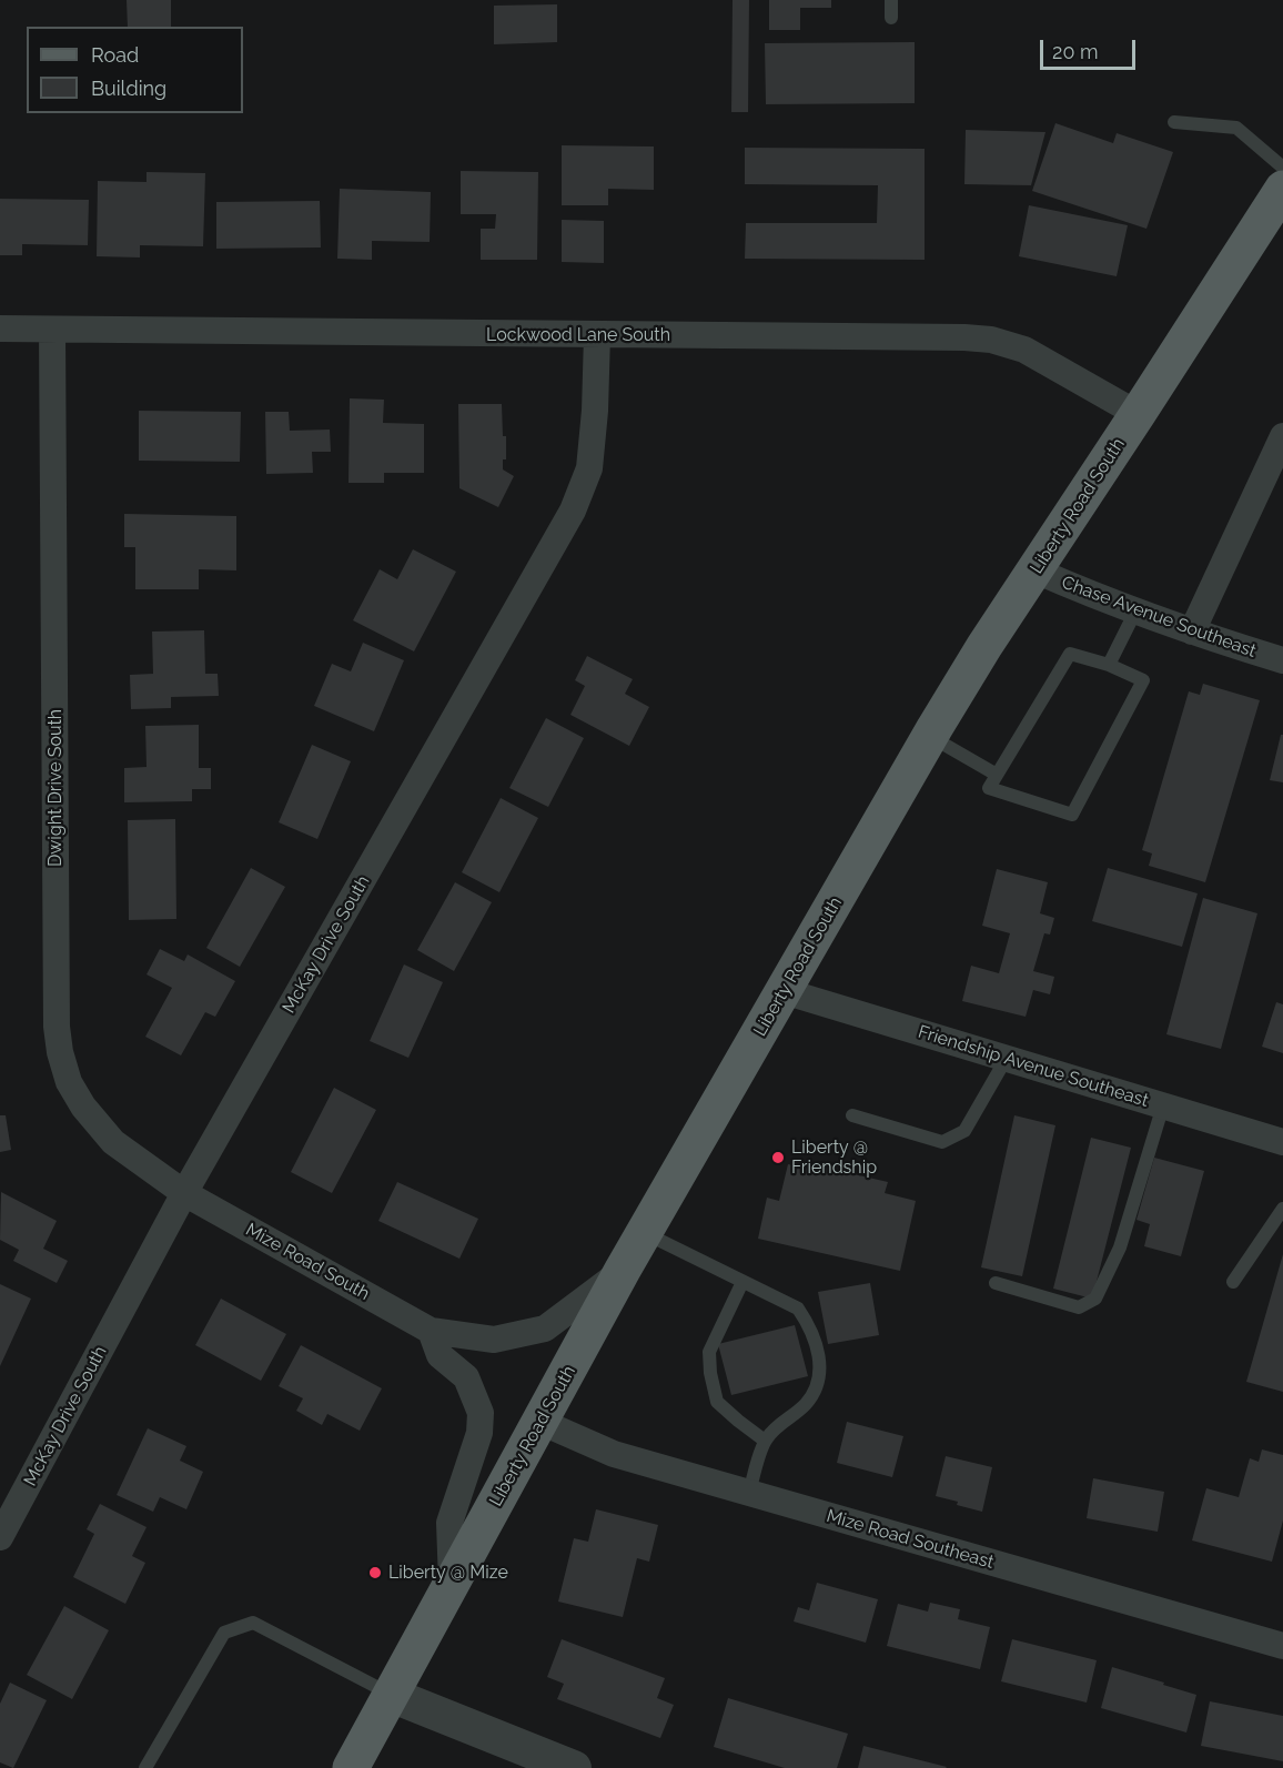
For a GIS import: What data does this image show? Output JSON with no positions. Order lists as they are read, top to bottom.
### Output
{
  "streets": {
    "main road": ["Liberty Road South"],
    "street": [
      "Lockwood Lane South",
      "Chase Avenue Southeast",
      "Dwight Drive South",
      "McKay Drive South",
      "Friendship Avenue Southeast",
      "Mize Road South",
      "Mize Road Southeast"
    ]
  },
  "crossings": [
    ["Lockwood Lane South", "Liberty Road South"],
    ["Lockwood Lane South", "Dwight Drive South"],
    ["Lockwood Lane South", "McKay Drive South"],
    ["Liberty Road South", "Chase Avenue Southeast"],
    ["Liberty Road South", "Friendship Avenue Southeast"],
    ["Liberty Road South", "Mize Road South"],
    ["Liberty Road South", "Mize Road Southeast"],
    ["Dwight Drive South", "McKay Drive South"],
    ["Dwight Drive South", "Mize Road South"],
    ["McKay Drive South", "Mize Road South"]
  ],
  "places": ["Liberty @ Friendship", "Liberty @ Mize"],
  "legend": ["Road", "Building"],
  "scale_bar": "20 m"
}
